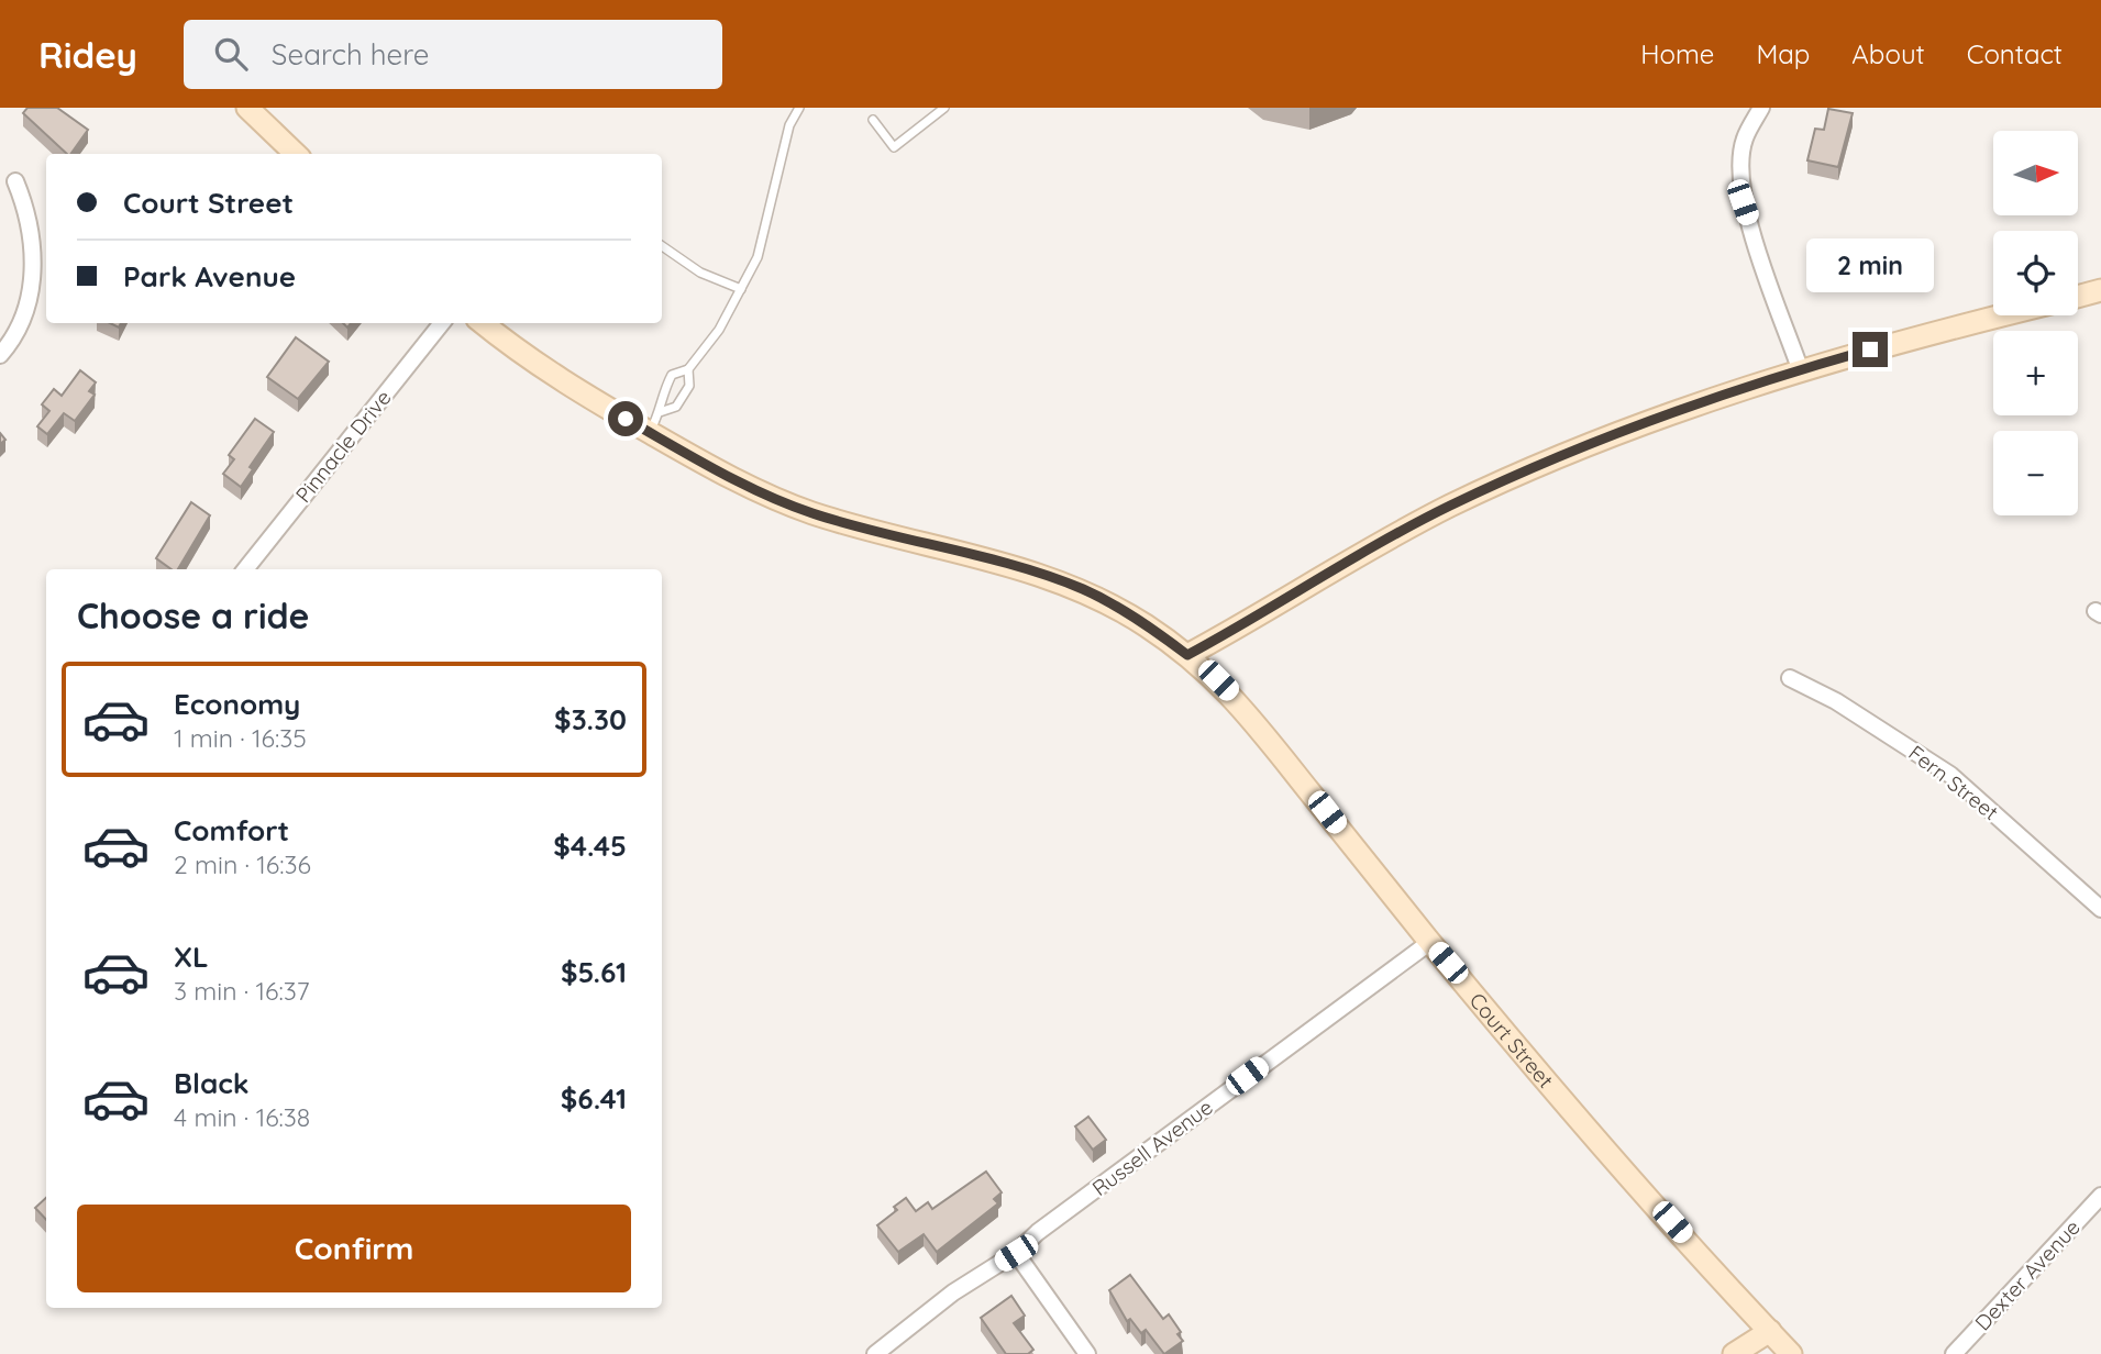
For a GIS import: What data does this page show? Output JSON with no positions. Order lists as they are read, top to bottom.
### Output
{
  "streets": {
    "main road": ["Court Street"],
    "street": [
      "Pinnacle Drive",
      "Fern Street",
      "Russell Avenue",
      "Dexter Avenue"
    ]
  },
  "crossings": [
    ["Court Street", "Russell Avenue"]
  ],
  "north": "right",
  "page": {
    "header": "Ridey",
    "search": "Search here",
    "nav": [
      "Home",
      "Map",
      "About",
      "Contact"
    ],
    "map_buttons": ["+", "−"],
    "banner": ["Court Street", "Park Avenue"],
    "bubble": "2 min",
    "heading": "Choose a ride",
    "list": [
      {
        "name": "Economy",
        "note": "1 min · 16:35",
        "value": "$3.30"
      },
      {
        "name": "Comfort",
        "note": "2 min · 16:36",
        "value": "$4.45"
      },
      {
        "name": "XL",
        "note": "3 min · 16:37",
        "value": "$5.61"
      },
      {
        "name": "Black",
        "note": "4 min · 16:38",
        "value": "$6.41"
      }
    ],
    "buttons": "Confirm"
  }
}
